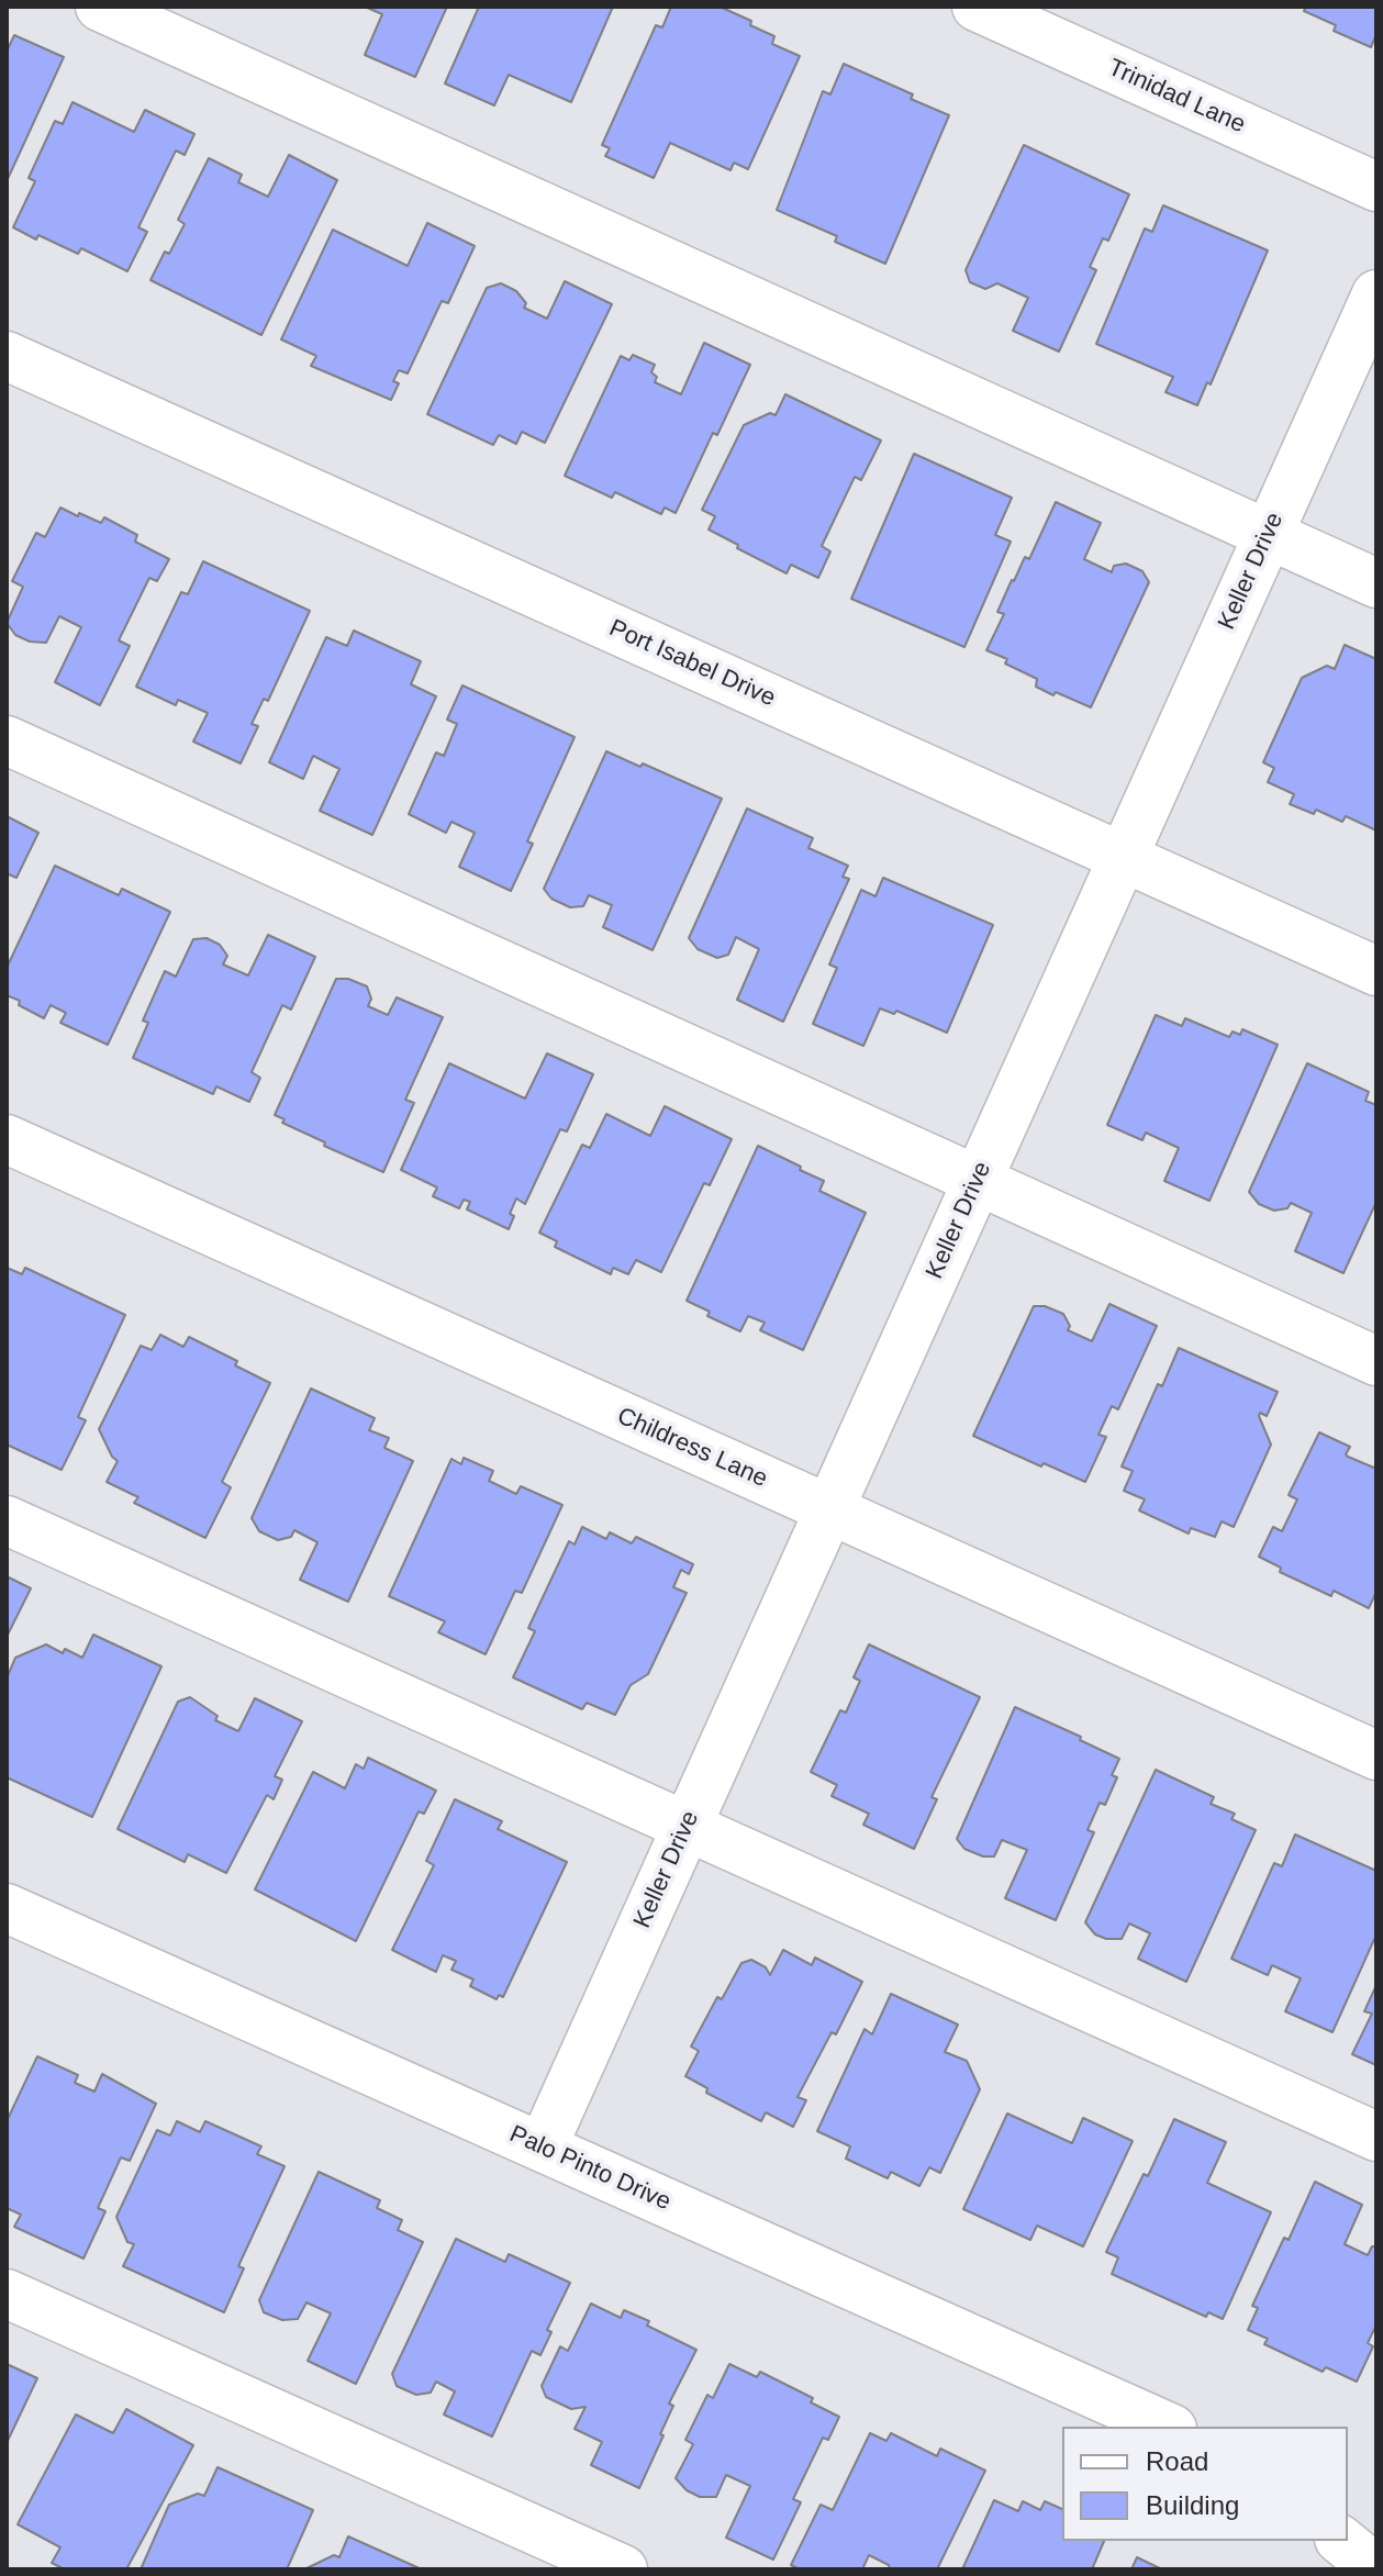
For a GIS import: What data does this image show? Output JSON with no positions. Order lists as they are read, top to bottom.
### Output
{
  "streets": {
    "street": [
      "Trinidad Lane",
      "Keller Drive",
      "Port Isabel Drive",
      "Childress Lane",
      "Palo Pinto Drive"
    ]
  },
  "crossings": [
    ["Keller Drive", "Port Isabel Drive"],
    ["Keller Drive", "Childress Lane"],
    ["Keller Drive", "Palo Pinto Drive"]
  ],
  "legend": ["Road", "Building"]
}
